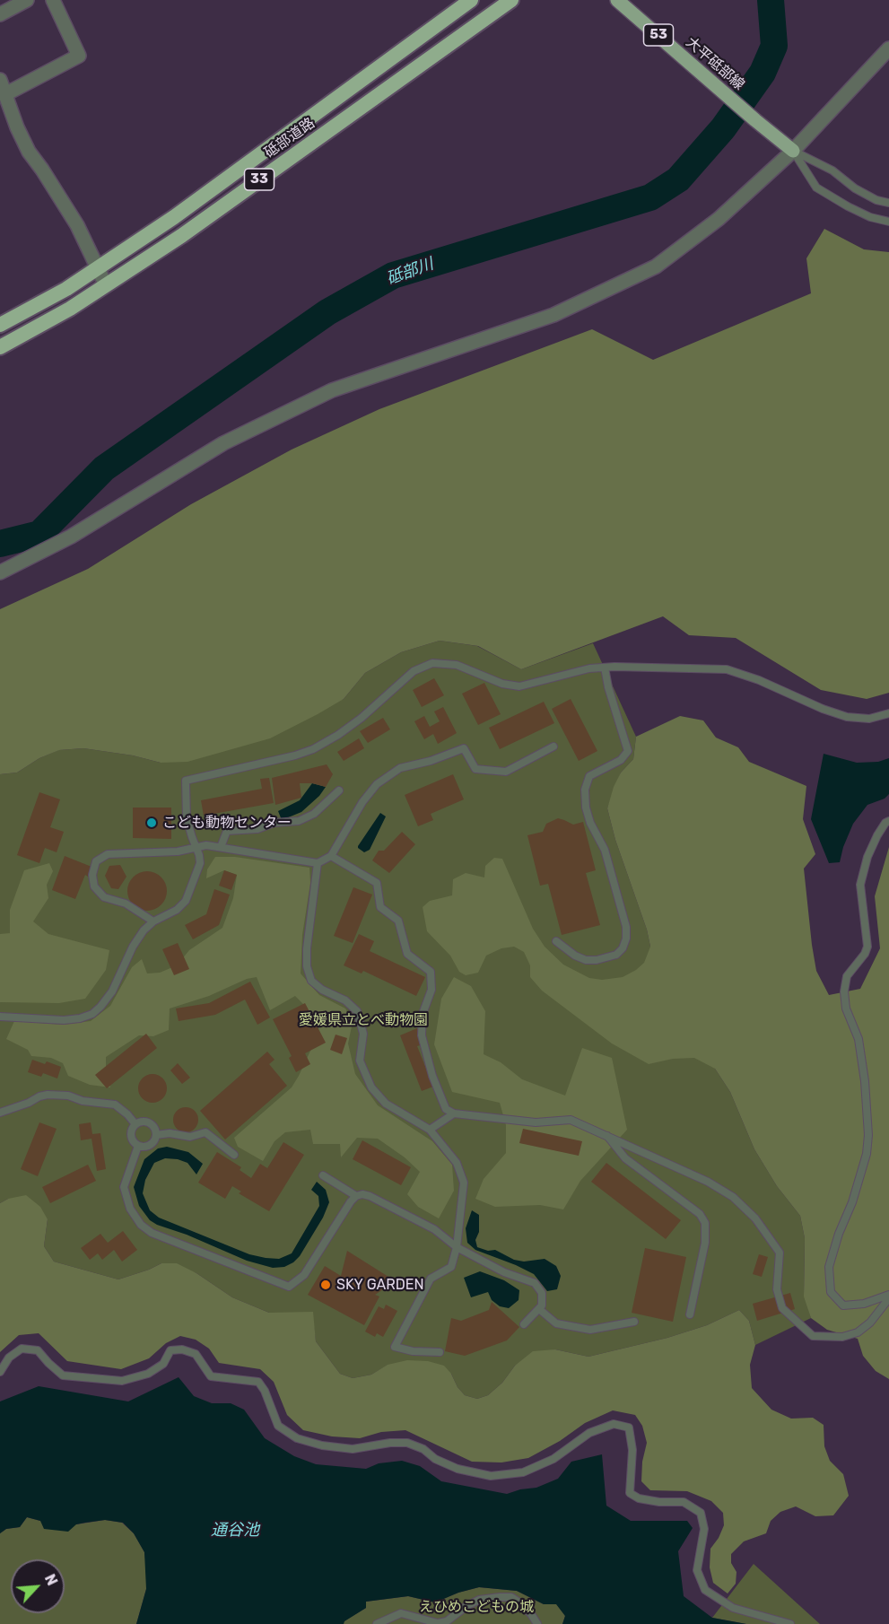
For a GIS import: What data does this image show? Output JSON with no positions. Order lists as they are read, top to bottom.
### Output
{
  "streets": {
    "highway": ["砥部道路", "33"],
    "main road": ["53", "大平砥部線"]
  },
  "water": ["砥部川", "通谷池"],
  "parks": ["愛媛県立とべ動物園", "えひめこどもの城"],
  "places": ["こども動物センター", "SKY GARDEN"],
  "north": "top right"
}
